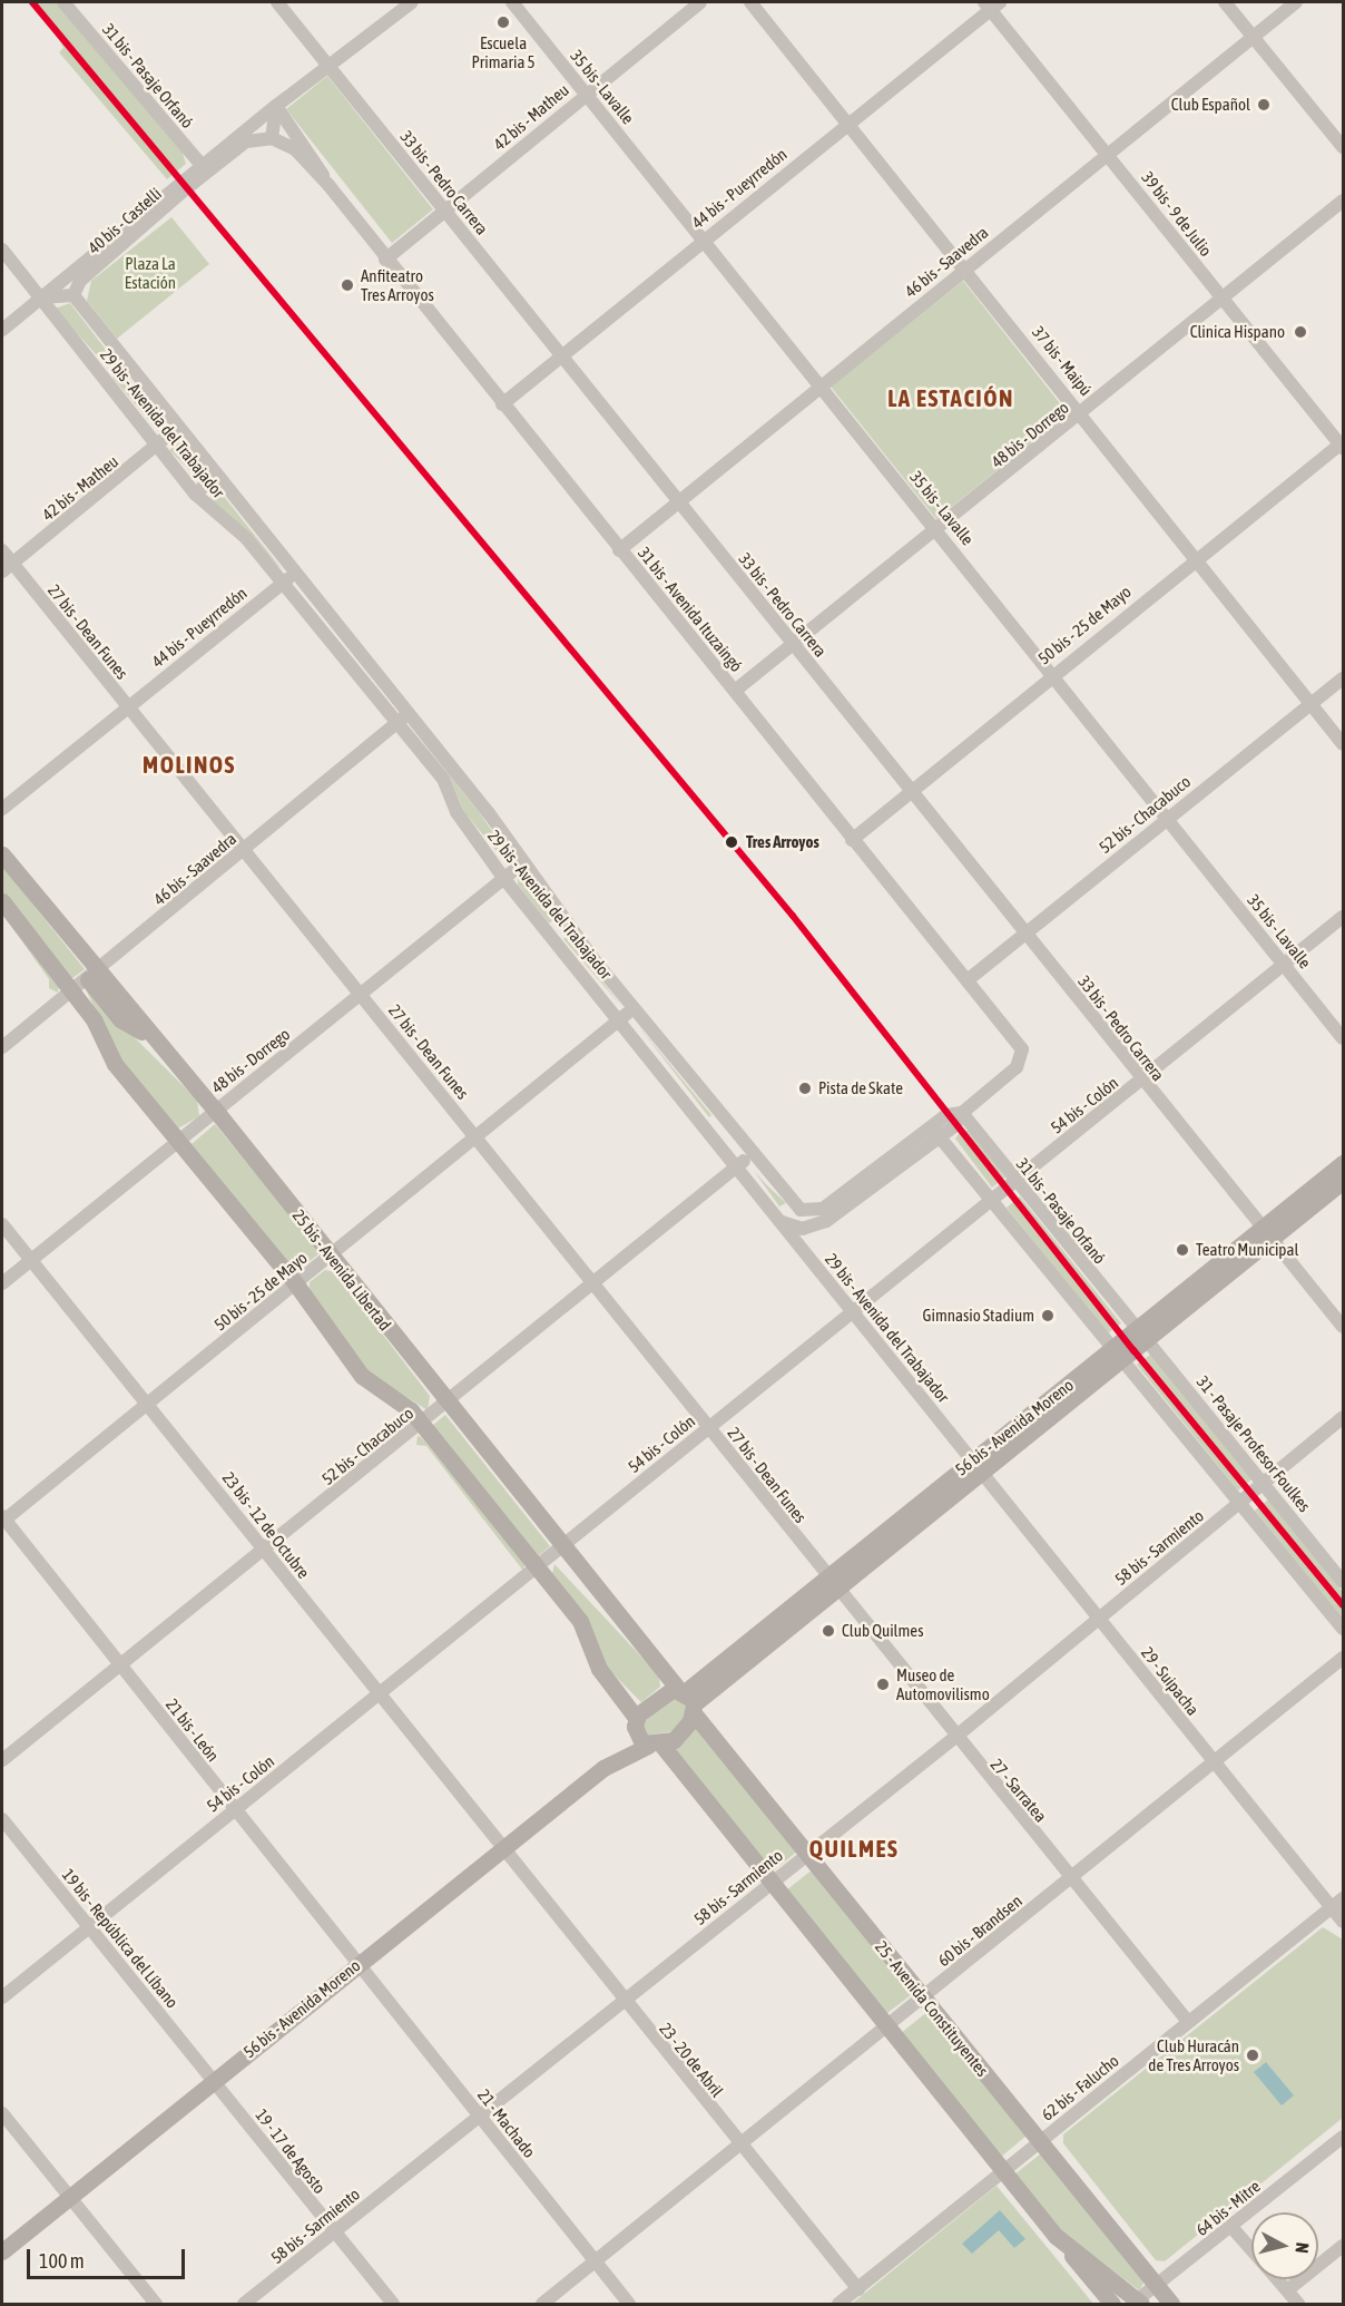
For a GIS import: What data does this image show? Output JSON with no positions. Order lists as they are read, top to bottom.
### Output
{
  "streets": {
    "main road": ["25 bis - Avenida Libertad", "56 bis - Avenida Moreno", "25 - Avenida Constituyentes"],
    "street": [
      "31 bis - Pasaje Orfanó",
      "35 bis - Lavalle",
      "42 bis - Matheu",
      "33 bis - Pedro Carrera",
      "44 bis - Pueyrredón",
      "39 bis - 9 de Julio",
      "40 bis - Castelli",
      "46 bis - Saavedra",
      "37 bis - Maipú",
      "29 bis - Avenida del Trabajador",
      "48 bis - Dorrego",
      "31 bis - Avenida Ituzaingó",
      "50 bis - 25 de Mayo",
      "27 bis - Dean Funes",
      "52 bis - Chacabuco",
      "54 bis - Colón",
      "31 - Pasaje Profesor Foulkes",
      "23 bis - 12 de Octubre",
      "58 bis - Sarmiento",
      "29 - Suipacha",
      "21 bis - León",
      "27 - Sarratea",
      "60 bis - Brandsen",
      "19 bis - República del Líbano",
      "23 - 20 de Abril",
      "62 bis - Falucho",
      "21 - Machado",
      "19 - 17 de Agosto",
      "64 bis - Mitre"
    ]
  },
  "crossings": [
    ["31 bis - Pasaje Orfanó", "40 bis - Castelli"],
    ["31 bis - Pasaje Orfanó", "31 bis - Avenida Ituzaingó"],
    ["31 bis - Pasaje Orfanó", "54 bis - Colón"],
    ["31 bis - Pasaje Orfanó", "56 bis - Avenida Moreno"],
    ["31 bis - Pasaje Orfanó", "31 - Pasaje Profesor Foulkes"],
    ["35 bis - Lavalle", "42 bis - Matheu"],
    ["35 bis - Lavalle", "44 bis - Pueyrredón"],
    ["35 bis - Lavalle", "46 bis - Saavedra"],
    ["35 bis - Lavalle", "48 bis - Dorrego"],
    ["35 bis - Lavalle", "50 bis - 25 de Mayo"],
    ["35 bis - Lavalle", "52 bis - Chacabuco"],
    ["35 bis - Lavalle", "54 bis - Colón"],
    ["42 bis - Matheu", "33 bis - Pedro Carrera"],
    ["42 bis - Matheu", "29 bis - Avenida del Trabajador"],
    ["42 bis - Matheu", "31 bis - Avenida Ituzaingó"],
    ["42 bis - Matheu", "27 bis - Dean Funes"],
    ["33 bis - Pedro Carrera", "44 bis - Pueyrredón"],
    ["33 bis - Pedro Carrera", "40 bis - Castelli"],
    ["33 bis - Pedro Carrera", "46 bis - Saavedra"],
    ["33 bis - Pedro Carrera", "48 bis - Dorrego"],
    ["33 bis - Pedro Carrera", "50 bis - 25 de Mayo"],
    ["33 bis - Pedro Carrera", "52 bis - Chacabuco"],
    ["33 bis - Pedro Carrera", "54 bis - Colón"],
    ["33 bis - Pedro Carrera", "56 bis - Avenida Moreno"],
    ["44 bis - Pueyrredón", "39 bis - 9 de Julio"],
    ["44 bis - Pueyrredón", "37 bis - Maipú"],
    ["44 bis - Pueyrredón", "29 bis - Avenida del Trabajador"],
    ["44 bis - Pueyrredón", "31 bis - Avenida Ituzaingó"],
    ["44 bis - Pueyrredón", "27 bis - Dean Funes"],
    ["39 bis - 9 de Julio", "46 bis - Saavedra"],
    ["39 bis - 9 de Julio", "48 bis - Dorrego"],
    ["39 bis - 9 de Julio", "50 bis - 25 de Mayo"],
    ["40 bis - Castelli", "29 bis - Avenida del Trabajador"],
    ["40 bis - Castelli", "31 bis - Avenida Ituzaingó"],
    ["46 bis - Saavedra", "37 bis - Maipú"],
    ["46 bis - Saavedra", "29 bis - Avenida del Trabajador"],
    ["46 bis - Saavedra", "31 bis - Avenida Ituzaingó"],
    ["46 bis - Saavedra", "27 bis - Dean Funes"],
    ["46 bis - Saavedra", "25 bis - Avenida Libertad"],
    ["37 bis - Maipú", "48 bis - Dorrego"],
    ["37 bis - Maipú", "50 bis - 25 de Mayo"],
    ["37 bis - Maipú", "52 bis - Chacabuco"],
    ["29 bis - Avenida del Trabajador", "48 bis - Dorrego"],
    ["29 bis - Avenida del Trabajador", "50 bis - 25 de Mayo"],
    ["29 bis - Avenida del Trabajador", "52 bis - Chacabuco"],
    ["29 bis - Avenida del Trabajador", "54 bis - Colón"],
    ["29 bis - Avenida del Trabajador", "56 bis - Avenida Moreno"],
    ["29 bis - Avenida del Trabajador", "29 - Suipacha"],
    ["48 bis - Dorrego", "31 bis - Avenida Ituzaingó"],
    ["48 bis - Dorrego", "27 bis - Dean Funes"],
    ["48 bis - Dorrego", "25 bis - Avenida Libertad"],
    ["48 bis - Dorrego", "23 bis - 12 de Octubre"],
    ["31 bis - Avenida Ituzaingó", "50 bis - 25 de Mayo"],
    ["31 bis - Avenida Ituzaingó", "52 bis - Chacabuco"],
    ["50 bis - 25 de Mayo", "27 bis - Dean Funes"],
    ["50 bis - 25 de Mayo", "25 bis - Avenida Libertad"],
    ["50 bis - 25 de Mayo", "23 bis - 12 de Octubre"],
    ["50 bis - 25 de Mayo", "21 bis - León"],
    ["27 bis - Dean Funes", "52 bis - Chacabuco"],
    ["27 bis - Dean Funes", "54 bis - Colón"],
    ["27 bis - Dean Funes", "56 bis - Avenida Moreno"],
    ["27 bis - Dean Funes", "27 - Sarratea"],
    ["52 bis - Chacabuco", "25 bis - Avenida Libertad"],
    ["52 bis - Chacabuco", "23 bis - 12 de Octubre"],
    ["52 bis - Chacabuco", "21 bis - León"],
    ["54 bis - Colón", "25 bis - Avenida Libertad"],
    ["54 bis - Colón", "23 bis - 12 de Octubre"],
    ["54 bis - Colón", "21 bis - León"],
    ["54 bis - Colón", "19 bis - República del Líbano"],
    ["25 bis - Avenida Libertad", "56 bis - Avenida Moreno"],
    ["25 bis - Avenida Libertad", "25 - Avenida Constituyentes"],
    ["56 bis - Avenida Moreno", "31 - Pasaje Profesor Foulkes"],
    ["56 bis - Avenida Moreno", "23 bis - 12 de Octubre"],
    ["56 bis - Avenida Moreno", "29 - Suipacha"],
    ["56 bis - Avenida Moreno", "21 bis - León"],
    ["56 bis - Avenida Moreno", "27 - Sarratea"],
    ["56 bis - Avenida Moreno", "19 bis - República del Líbano"],
    ["56 bis - Avenida Moreno", "25 - Avenida Constituyentes"],
    ["56 bis - Avenida Moreno", "23 - 20 de Abril"],
    ["56 bis - Avenida Moreno", "21 - Machado"],
    ["56 bis - Avenida Moreno", "19 - 17 de Agosto"],
    ["31 - Pasaje Profesor Foulkes", "58 bis - Sarmiento"],
    ["23 bis - 12 de Octubre", "23 - 20 de Abril"],
    ["58 bis - Sarmiento", "29 - Suipacha"],
    ["58 bis - Sarmiento", "27 - Sarratea"],
    ["58 bis - Sarmiento", "25 - Avenida Constituyentes"],
    ["58 bis - Sarmiento", "23 - 20 de Abril"],
    ["58 bis - Sarmiento", "21 - Machado"],
    ["58 bis - Sarmiento", "19 - 17 de Agosto"],
    ["29 - Suipacha", "60 bis - Brandsen"],
    ["29 - Suipacha", "62 bis - Falucho"],
    ["21 bis - León", "21 - Machado"],
    ["27 - Sarratea", "60 bis - Brandsen"],
    ["27 - Sarratea", "62 bis - Falucho"],
    ["60 bis - Brandsen", "25 - Avenida Constituyentes"],
    ["60 bis - Brandsen", "23 - 20 de Abril"],
    ["60 bis - Brandsen", "21 - Machado"],
    ["19 bis - República del Líbano", "19 - 17 de Agosto"],
    ["25 - Avenida Constituyentes", "62 bis - Falucho"],
    ["25 - Avenida Constituyentes", "64 bis - Mitre"],
    ["23 - 20 de Abril", "62 bis - Falucho"]
  ],
  "districts": ["LA ESTACIÓN", "MOLINOS", "QUILMES"],
  "parks": ["Plaza La Estación"],
  "places": [
    "Escuela Primaria 5",
    "Club Español",
    "Anfiteatro Tres Arroyos",
    "Clinica Hispano",
    "Tres Arroyos",
    "Pista de Skate",
    "Teatro Municipal",
    "Gimnasio Stadium",
    "Club Quilmes",
    "Museo de Automovilismo",
    "Club Huracán de Tres Arroyos"
  ],
  "scale_bar": "100 m",
  "north": "right"
}
